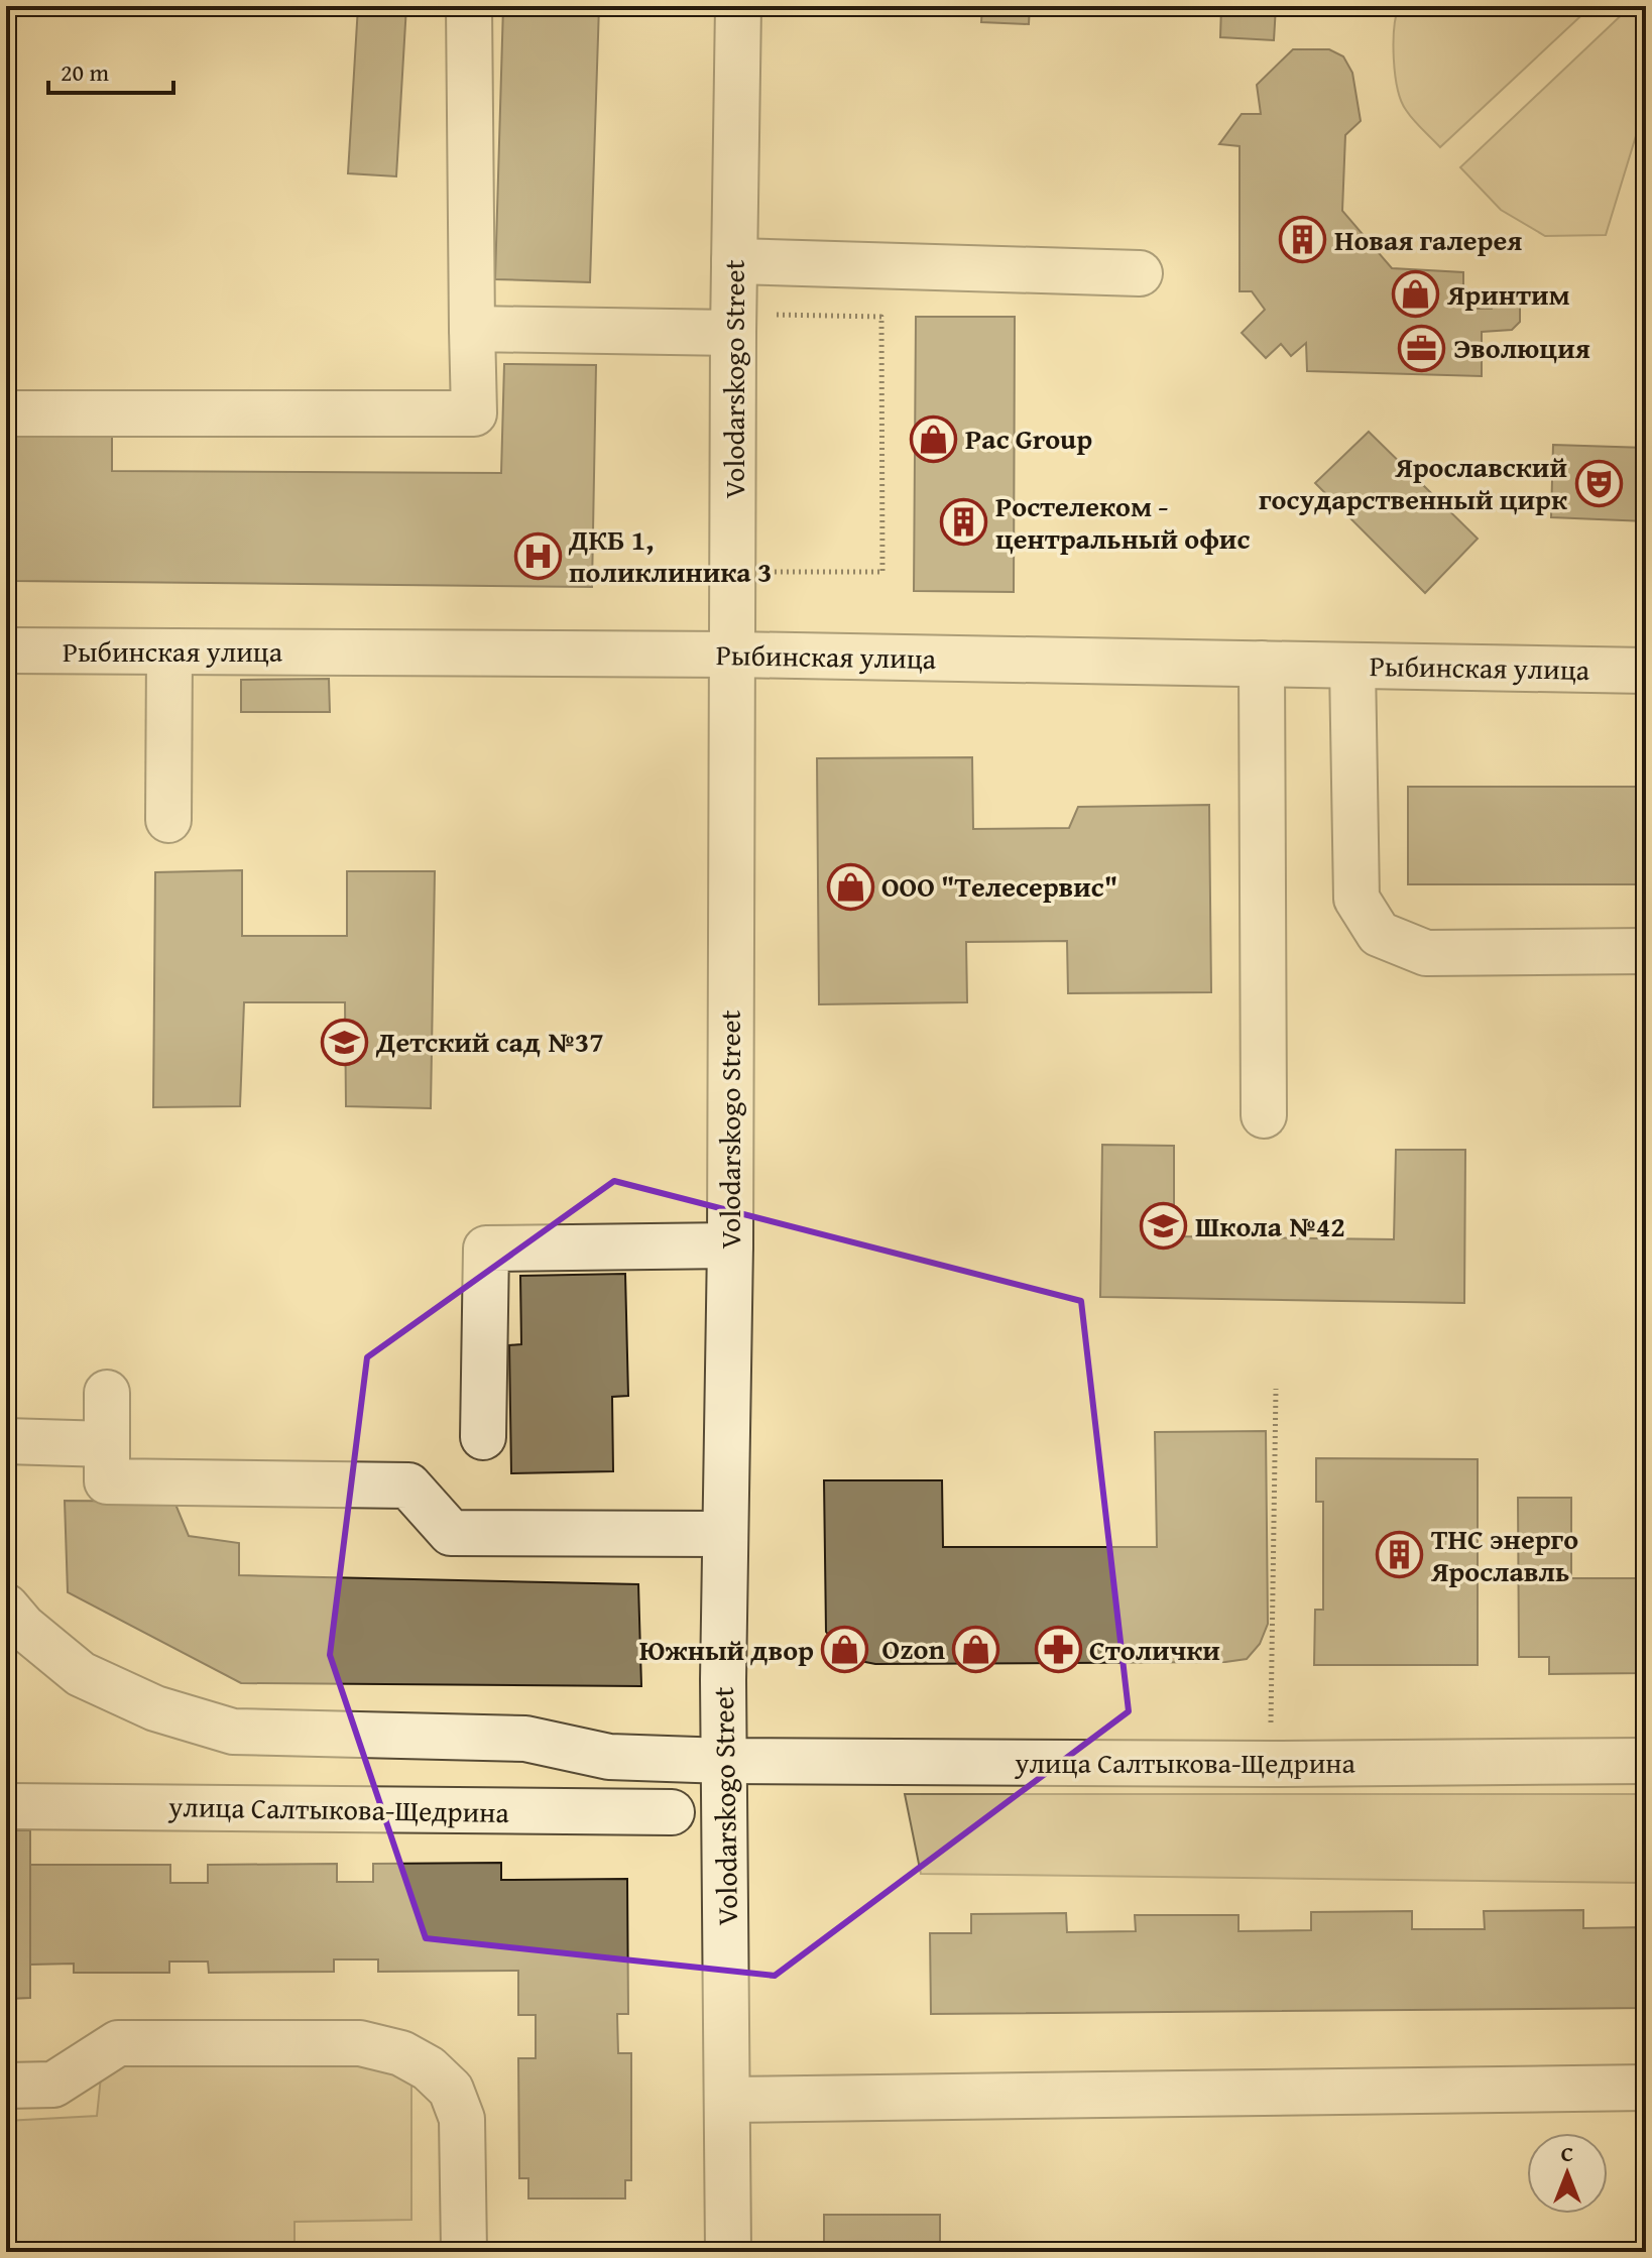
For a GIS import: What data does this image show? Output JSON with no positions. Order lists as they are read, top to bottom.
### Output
{
  "streets": {
    "street": ["Volodarskogo Street", "Рыбинская улица", "улица Салтыкова-Щедрина"]
  },
  "crossings": [
    ["Volodarskogo Street", "Рыбинская улица"],
    ["Volodarskogo Street", "улица Салтыкова-Щедрина"]
  ],
  "places": {
    "building": ["Новая галерея", "Ростелеком - центральный офис", "ТНС энерго Ярославль"],
    "shop": [
      "Яринтим",
      "Pac Group",
      "ООО \"Телесервис\"",
      "Ozon",
      "Южный двор"
    ],
    "office": ["Эволюция"],
    "theatre": ["Ярославский государственный цирк"],
    "hospital": ["ДКБ 1, поликлиника 3"],
    "school or university": ["Детский сад №37", "Школа №42"],
    "pharmacy": ["Столички"]
  },
  "scale_bar": "20 m",
  "north": "top"
}
